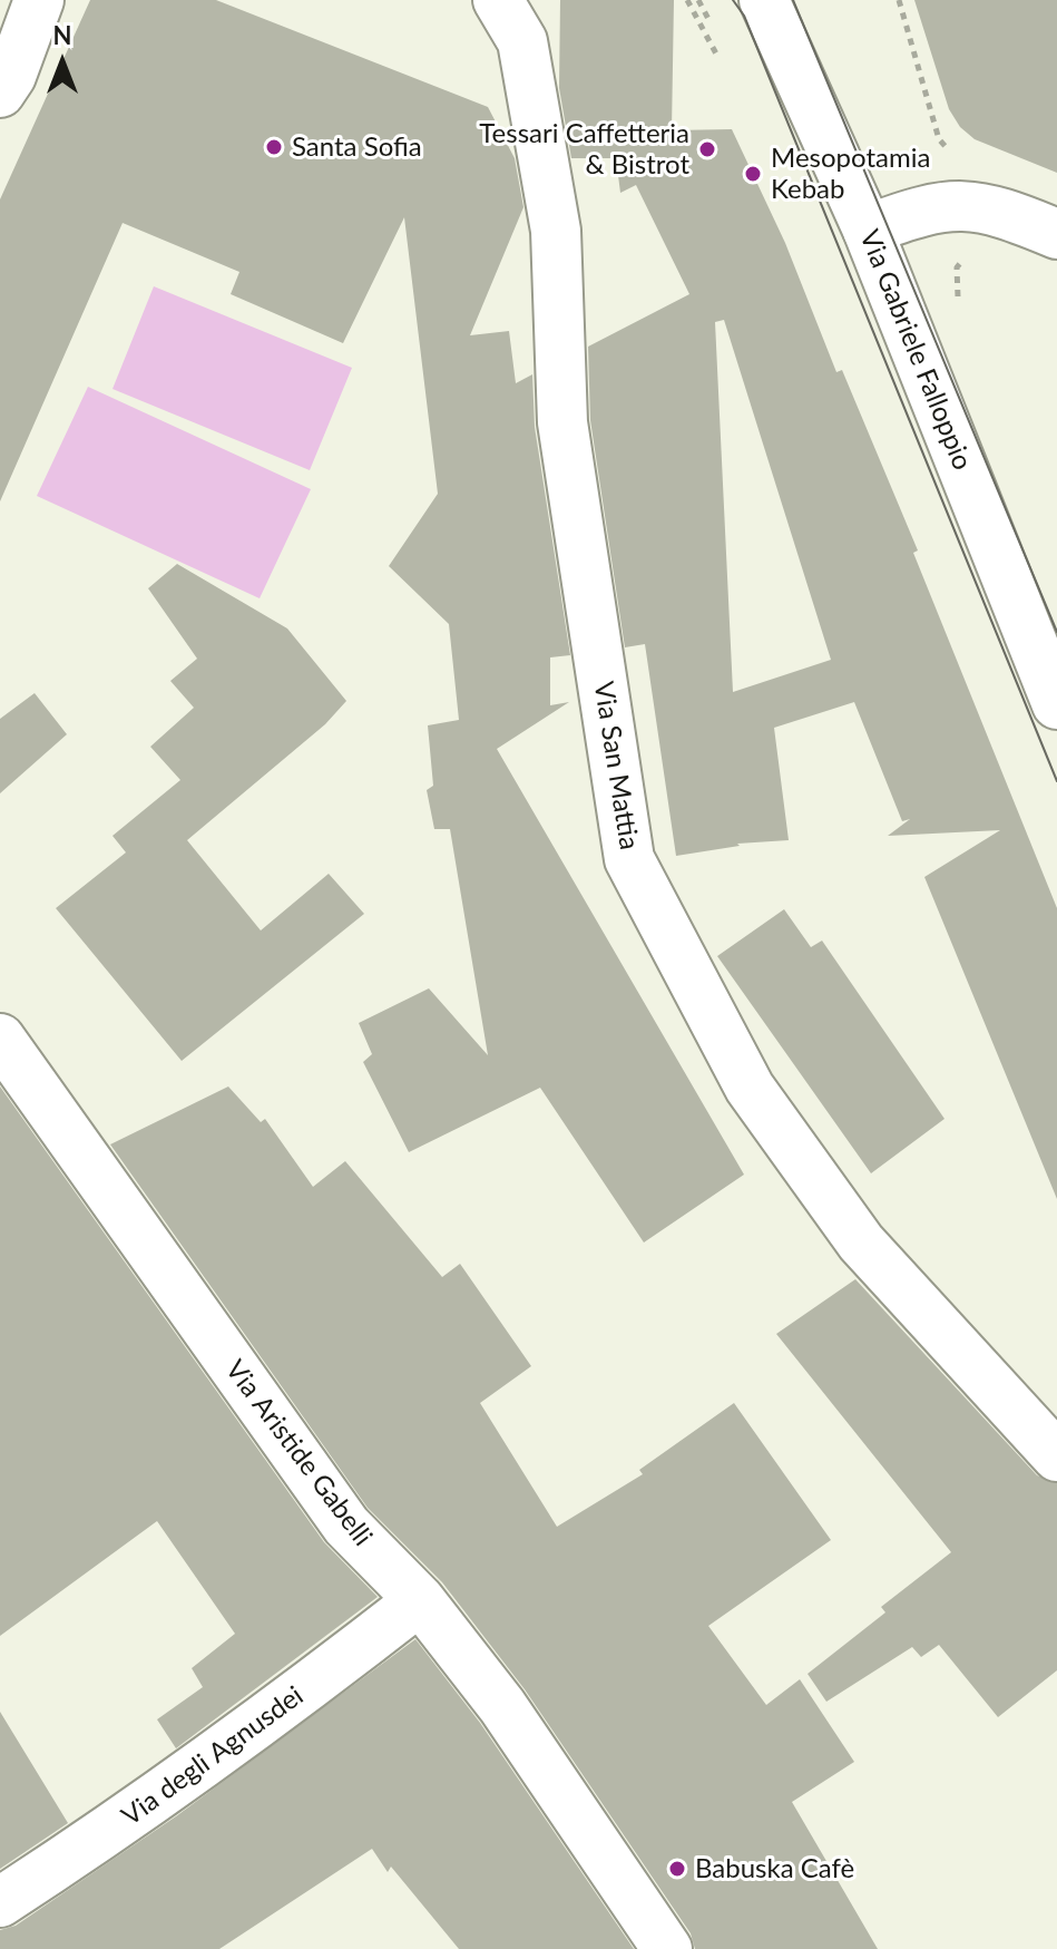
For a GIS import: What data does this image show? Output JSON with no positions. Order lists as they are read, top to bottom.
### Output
{
  "streets": {
    "street": [
      "Via Gabriele Falloppio",
      "Via San Mattia",
      "Via Aristide Gabelli",
      "Via degli Agnusdei"
    ]
  },
  "crossings": [
    ["Via Aristide Gabelli", "Via degli Agnusdei"]
  ],
  "places": [
    "Santa Sofia",
    "Tessari Caffetteria & Bistrot",
    "Mesopotamia Kebab",
    "Babuska Cafè"
  ],
  "north": "top"
}
